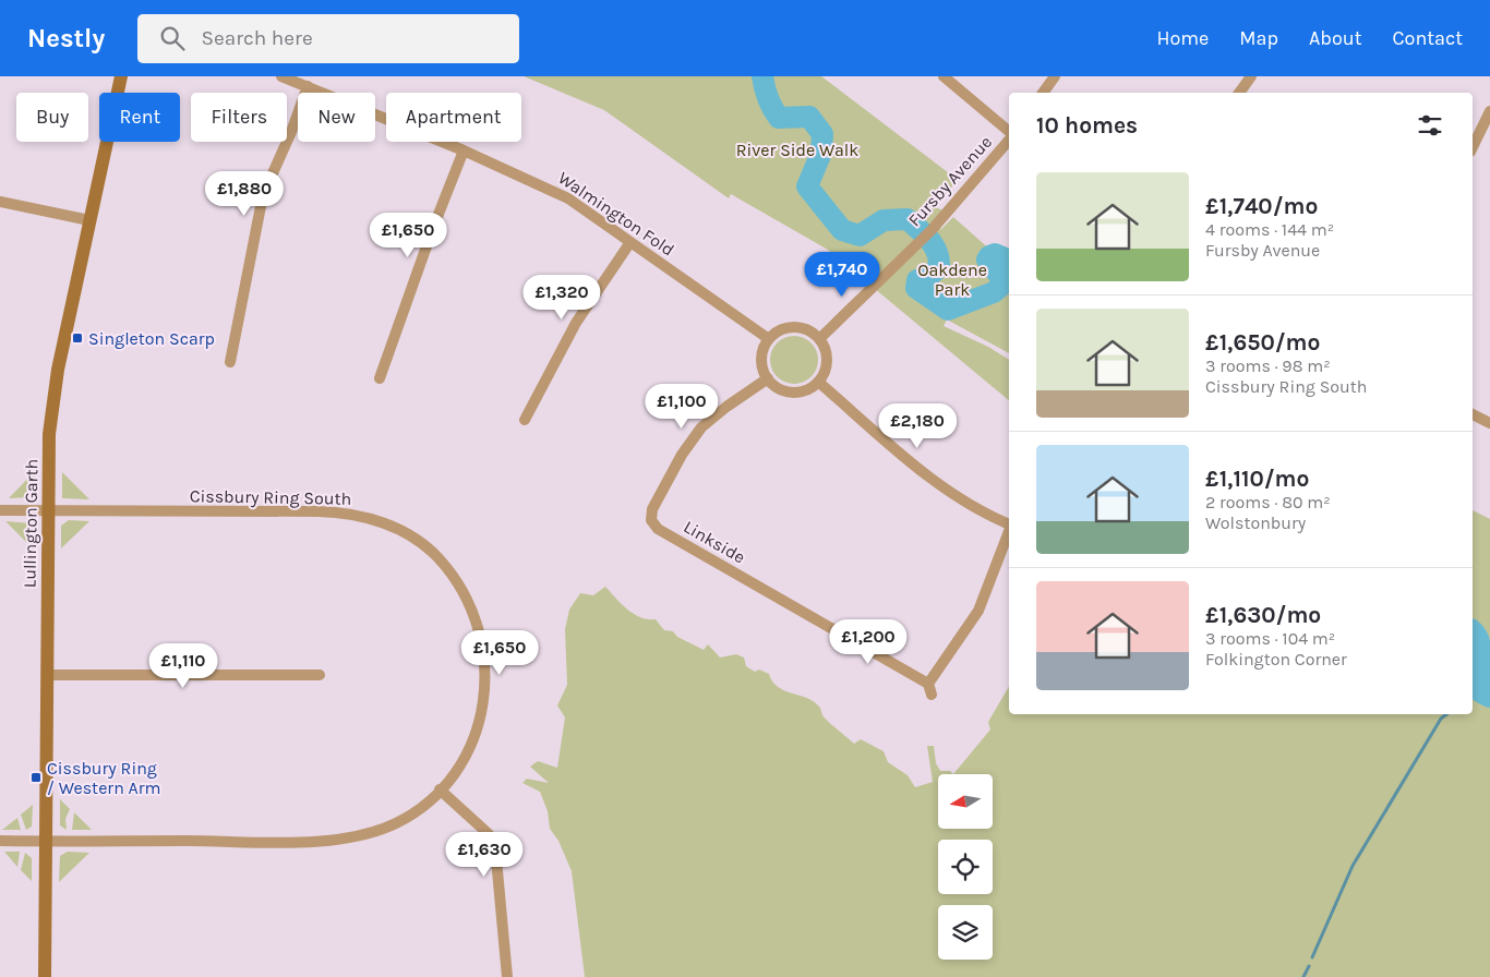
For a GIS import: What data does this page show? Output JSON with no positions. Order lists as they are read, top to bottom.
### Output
{
  "streets": {
    "street": [
      "Fursby Avenue",
      "Walmington Fold",
      "Cissbury Ring South",
      "Lullington Garth",
      "Linkside"
    ]
  },
  "crossings": [
    ["Fursby Avenue", "Walmington Fold"],
    ["Fursby Avenue", "Linkside"],
    ["Walmington Fold", "Linkside"],
    ["Cissbury Ring South", "Lullington Garth"]
  ],
  "parks": ["River Side Walk", "Oakdene Park"],
  "places": {
    "transit": ["Singleton Scarp", "Cissbury Ring / Western Arm"]
  },
  "north": "left",
  "page": {
    "header": "Nestly",
    "search": "Search here",
    "nav": [
      "Home",
      "Map",
      "About",
      "Contact"
    ],
    "chip": [
      "Buy",
      "Rent",
      "Filters",
      "New",
      "Apartment"
    ],
    "heading": "10 homes",
    "list": [
      {
        "name": "£1,740/mo",
        "note": "4 rooms · 144 m² · Fursby Avenue"
      },
      {
        "name": "£1,650/mo",
        "note": "3 rooms · 98 m² · Cissbury Ring South"
      },
      {
        "name": "£1,110/mo",
        "note": "2 rooms · 80 m² · Wolstonbury"
      },
      {
        "name": "£1,630/mo",
        "note": "3 rooms · 104 m² · Folkington Corner"
      }
    ],
    "price": [
      "£1,880",
      "£1,650",
      "£1,740",
      "£1,320",
      "£1,100",
      "£2,180",
      "£1,200",
      "£1,650",
      "£1,110",
      "£1,630"
    ]
  }
}
